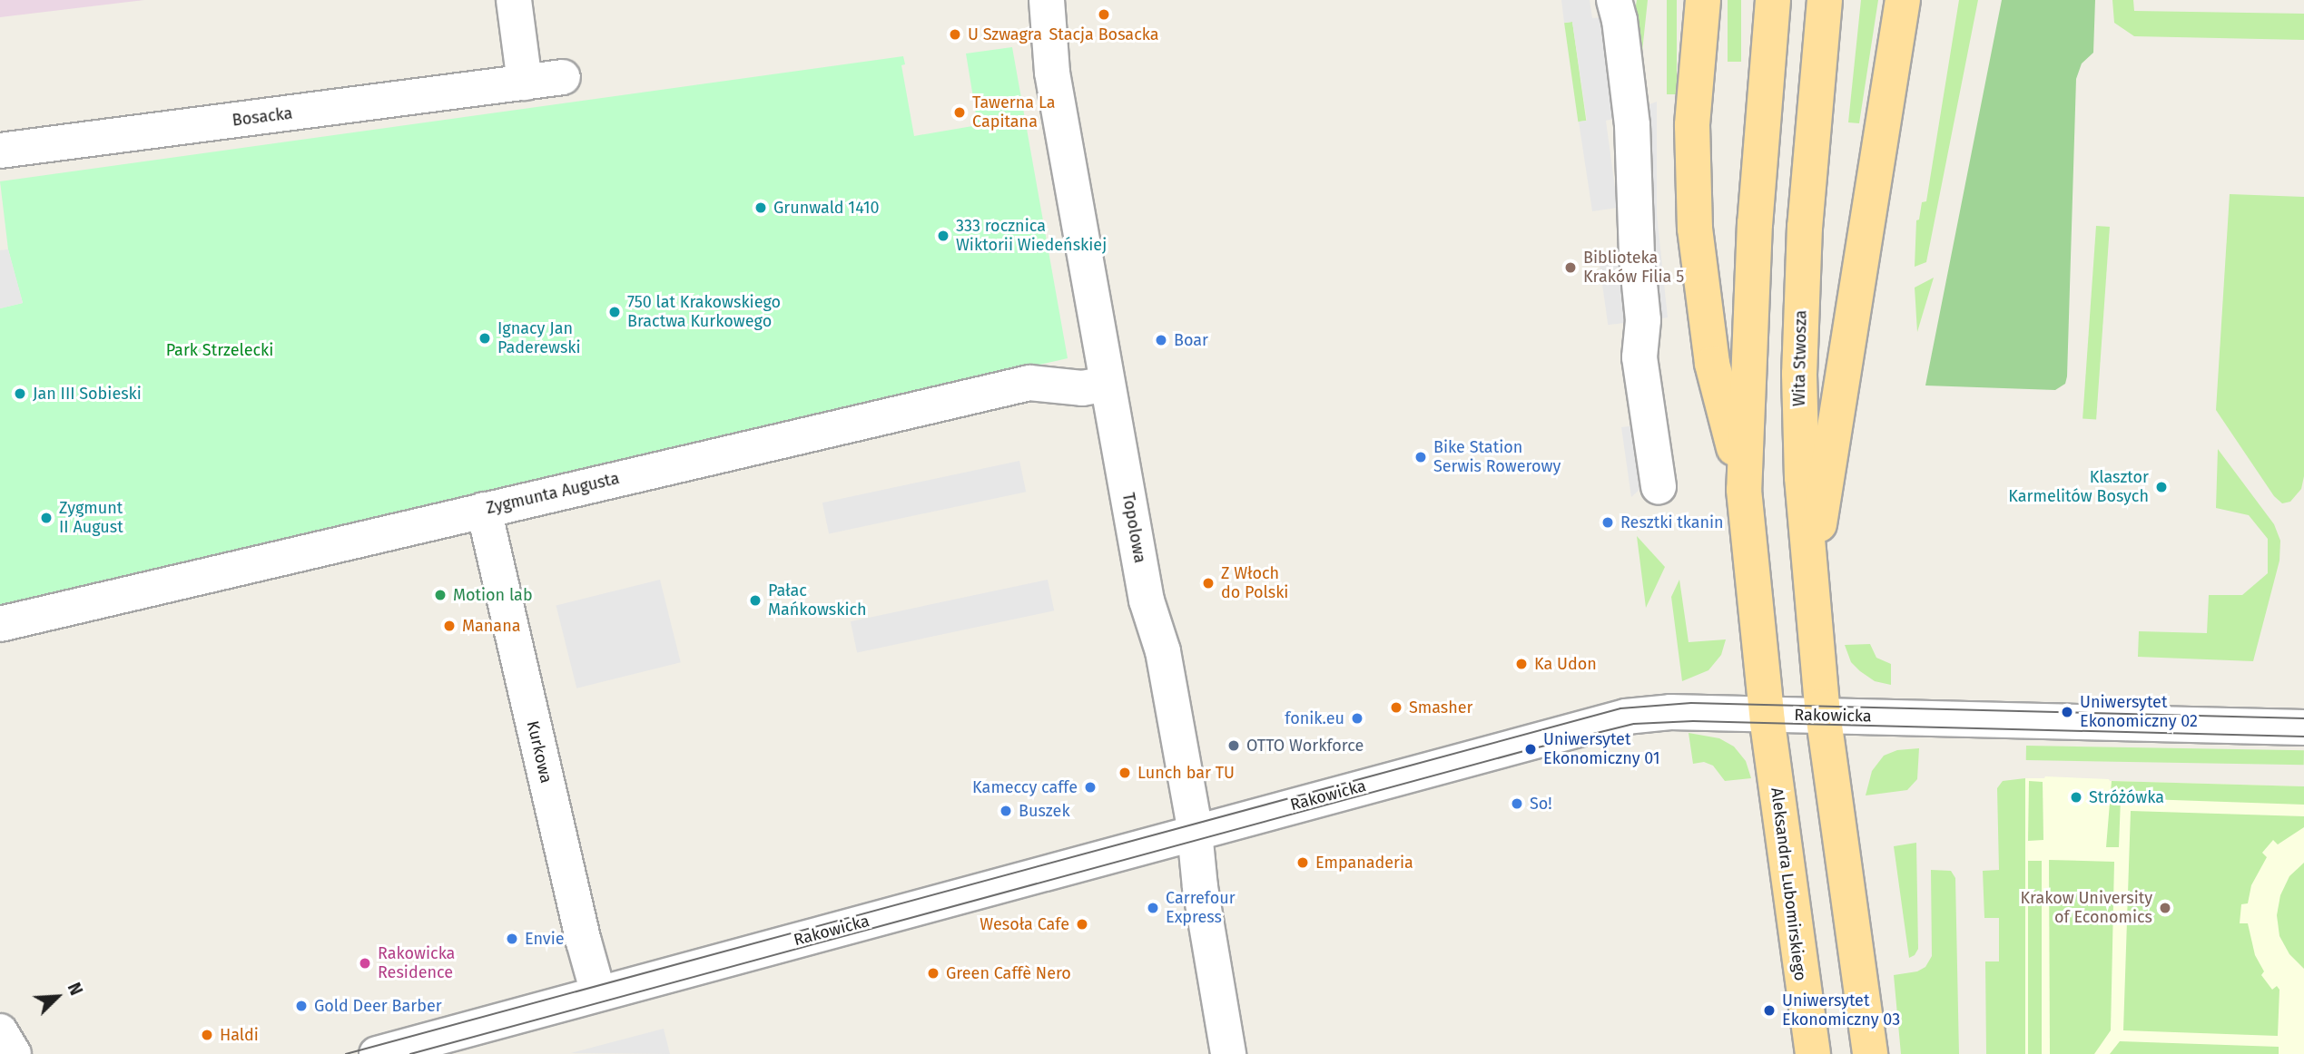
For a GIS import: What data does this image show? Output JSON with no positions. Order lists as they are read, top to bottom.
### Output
{
  "streets": {
    "main road": ["Wita Stwosza", "Aleksandra Lubomirskiego"],
    "street": [
      "Bosacka",
      "Zygmunta Augusta",
      "Topolowa",
      "Rakowicka",
      "Kurkowa"
    ]
  },
  "crossings": [
    ["Wita Stwosza", "Rakowicka"],
    ["Zygmunta Augusta", "Topolowa"],
    ["Zygmunta Augusta", "Kurkowa"],
    ["Topolowa", "Rakowicka"],
    ["Rakowicka", "Kurkowa"],
    ["Rakowicka", "Aleksandra Lubomirskiego"]
  ],
  "parks": ["Park Strzelecki"],
  "places": [
    "Stacja Bosacka",
    "U Szwagra",
    "Tawerna La Capitana",
    "Grunwald 1410",
    "333 rocznica Wiktorii Wiedeńskiej",
    "Biblioteka Kraków Filia 5",
    "750 lat Krakowskiego Bractwa Kurkowego",
    "Ignacy Jan Paderewski",
    "Boar",
    "Jan III Sobieski",
    "Bike Station Serwis Rowerowy",
    "Klasztor Karmelitów Bosych",
    "Zygmunt II August",
    "Resztki tkanin",
    "Z Włoch do Polski",
    "Motion lab",
    "Pałac Mańkowskich",
    "Manana",
    "Ka Udon",
    "Smasher",
    "Uniwersytet Ekonomiczny 02",
    "fonik.eu",
    "OTTO Workforce",
    "Uniwersytet Ekonomiczny 01",
    "Lunch bar TU",
    "Kameccy caffe",
    "Stróżówka",
    "So!",
    "Buszek",
    "Empanaderia",
    "Carrefour Express",
    "Krakow University of Economics",
    "Wesoła Cafe",
    "Envie",
    "Rakowicka Residence",
    "Green Caffè Nero",
    "Gold Deer Barber",
    "Uniwersytet Ekonomiczny 03",
    "Haldi"
  ],
  "north": "top right"
}
